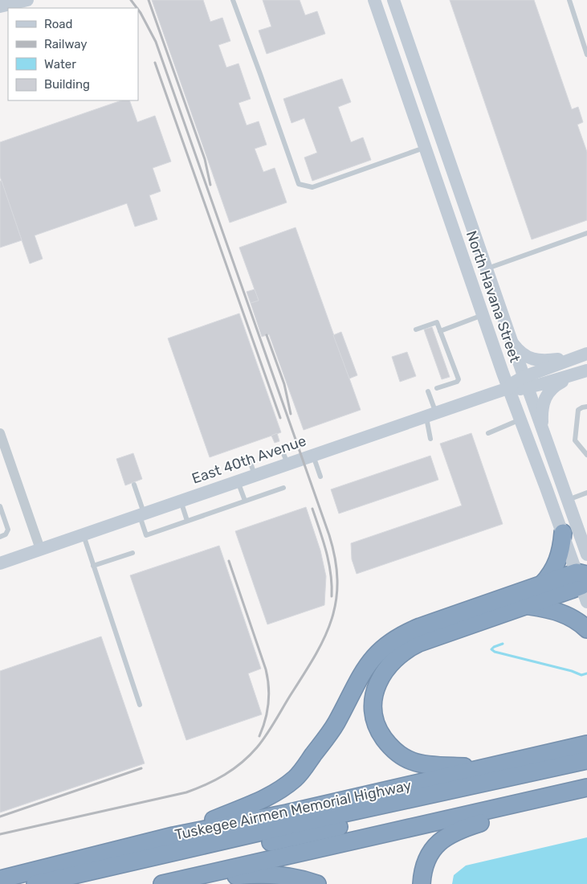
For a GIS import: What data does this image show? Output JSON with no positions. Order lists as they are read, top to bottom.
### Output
{
  "streets": {
    "highway": ["Tuskegee Airmen Memorial Highway"],
    "main road": ["North Havana Street", "East 40th Avenue"]
  },
  "crossings": [
    ["North Havana Street", "East 40th Avenue"]
  ],
  "legend": [
    "Road",
    "Railway",
    "Water",
    "Building"
  ]
}
